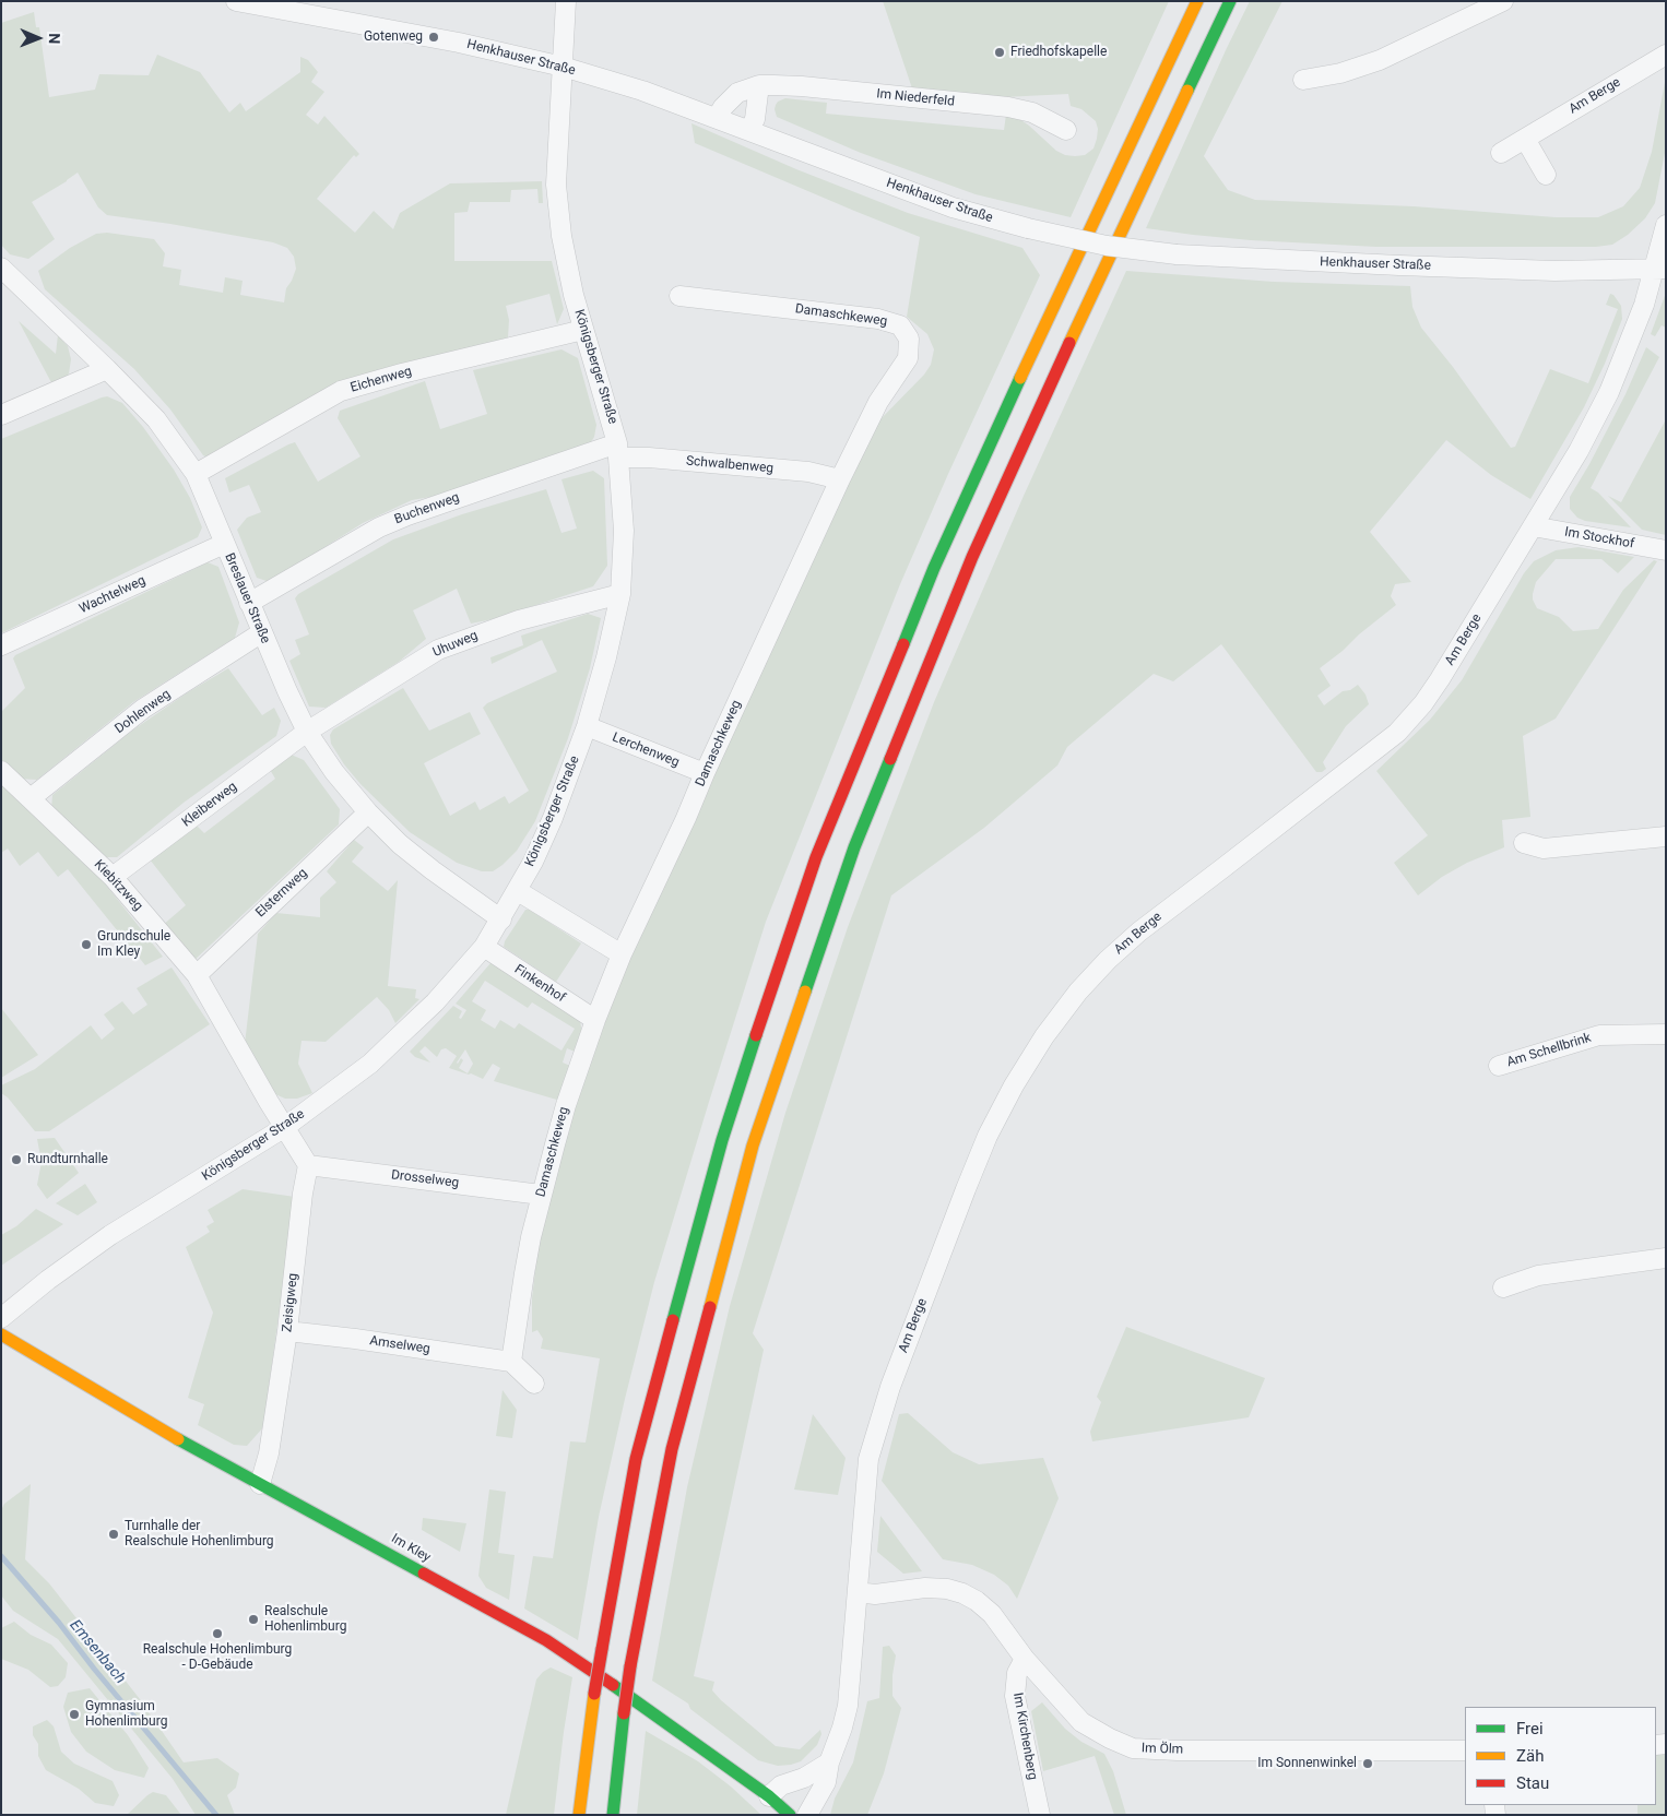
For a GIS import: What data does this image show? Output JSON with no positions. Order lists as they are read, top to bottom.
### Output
{
  "streets": {
    "main road": ["Im Kley"],
    "street": [
      "Henkhauser Straße",
      "Am Berge",
      "Im Niederfeld",
      "Damaschkeweg",
      "Königsberger Straße",
      "Eichenweg",
      "Schwalbenweg",
      "Buchenweg",
      "Im Stockhof",
      "Wachtelweg",
      "Breslauer Straße",
      "Uhuweg",
      "Dohlenweg",
      "Lerchenweg",
      "Kleiberweg",
      "Kiebitzweg",
      "Elsternweg",
      "Finkenhof",
      "Am Schellbrink",
      "Drosselweg",
      "Zeisigweg",
      "Amselweg",
      "Im Kirchenberg",
      "Im Ölm"
    ]
  },
  "crossings": [
    ["Henkhauser Straße", "Am Berge"],
    ["Henkhauser Straße", "Im Niederfeld"],
    ["Henkhauser Straße", "Königsberger Straße"],
    ["Am Berge", "Im Stockhof"],
    ["Am Berge", "Im Ölm"],
    ["Damaschkeweg", "Schwalbenweg"],
    ["Damaschkeweg", "Lerchenweg"],
    ["Damaschkeweg", "Finkenhof"],
    ["Damaschkeweg", "Drosselweg"],
    ["Damaschkeweg", "Amselweg"],
    ["Königsberger Straße", "Eichenweg"],
    ["Königsberger Straße", "Schwalbenweg"],
    ["Königsberger Straße", "Buchenweg"],
    ["Königsberger Straße", "Breslauer Straße"],
    ["Königsberger Straße", "Uhuweg"],
    ["Königsberger Straße", "Lerchenweg"],
    ["Königsberger Straße", "Kiebitzweg"],
    ["Königsberger Straße", "Finkenhof"],
    ["Eichenweg", "Breslauer Straße"],
    ["Schwalbenweg", "Buchenweg"],
    ["Buchenweg", "Breslauer Straße"],
    ["Wachtelweg", "Breslauer Straße"],
    ["Breslauer Straße", "Uhuweg"],
    ["Breslauer Straße", "Dohlenweg"],
    ["Breslauer Straße", "Kleiberweg"],
    ["Breslauer Straße", "Elsternweg"],
    ["Uhuweg", "Kleiberweg"],
    ["Dohlenweg", "Kiebitzweg"],
    ["Kleiberweg", "Kiebitzweg"],
    ["Kiebitzweg", "Elsternweg"],
    ["Drosselweg", "Zeisigweg"],
    ["Zeisigweg", "Amselweg"],
    ["Zeisigweg", "Im Kley"],
    ["Im Kirchenberg", "Im Ölm"]
  ],
  "water": ["Emsenbach"],
  "places": [
    "Gotenweg",
    "Friedhofskapelle",
    "Grundschule Im Kley",
    "Rundturnhalle",
    "Turnhalle der Realschule Hohenlimburg",
    "Realschule Hohenlimburg",
    "Realschule Hohenlimburg - D-Gebäude",
    "Gymnasium Hohenlimburg",
    "Im Sonnenwinkel"
  ],
  "legend": ["Frei", "Zäh", "Stau"],
  "north": "right"
}
